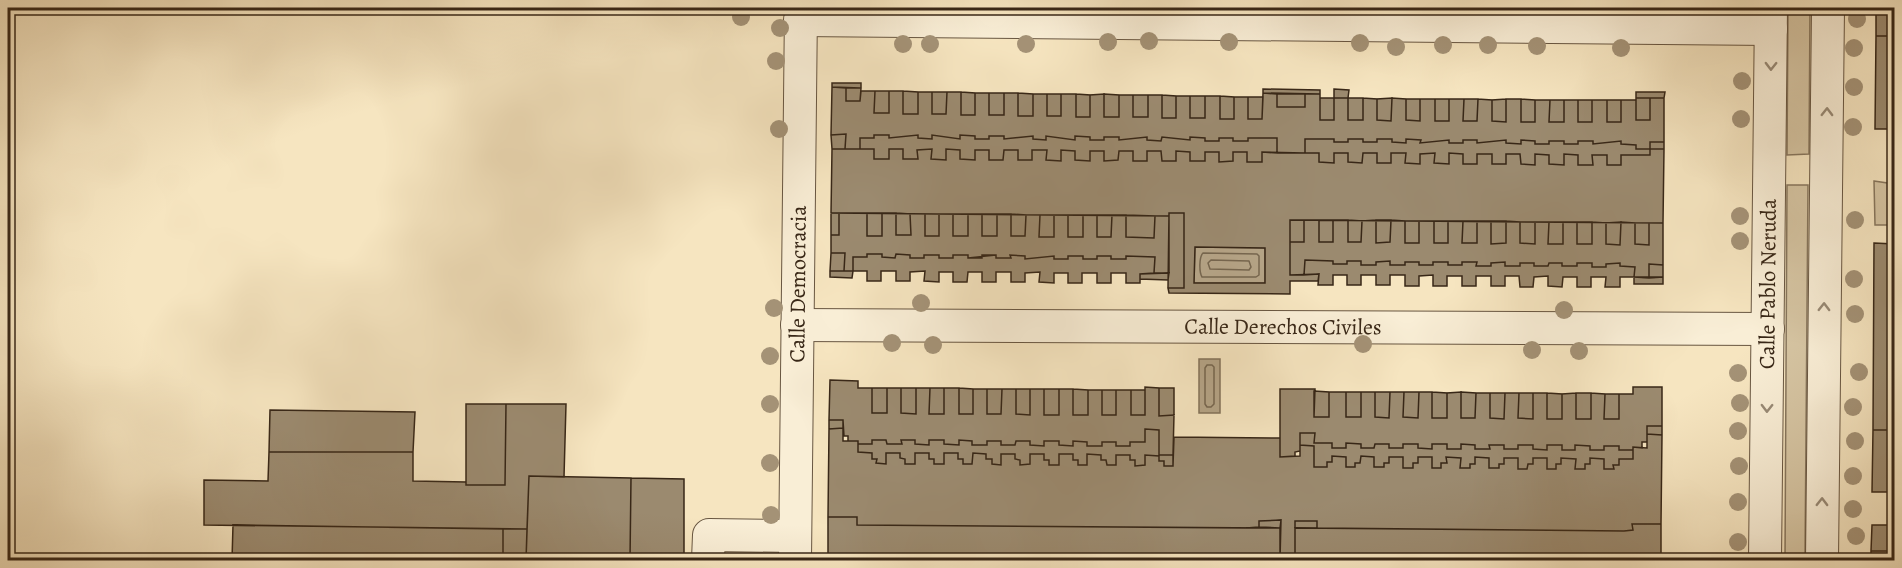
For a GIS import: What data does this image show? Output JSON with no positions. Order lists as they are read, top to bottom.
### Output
{
  "streets": {
    "street": ["Calle Democracia", "Calle Pablo Neruda", "Calle Derechos Civiles"]
  },
  "crossings": [
    ["Calle Democracia", "Calle Derechos Civiles"],
    ["Calle Pablo Neruda", "Calle Derechos Civiles"]
  ]
}
